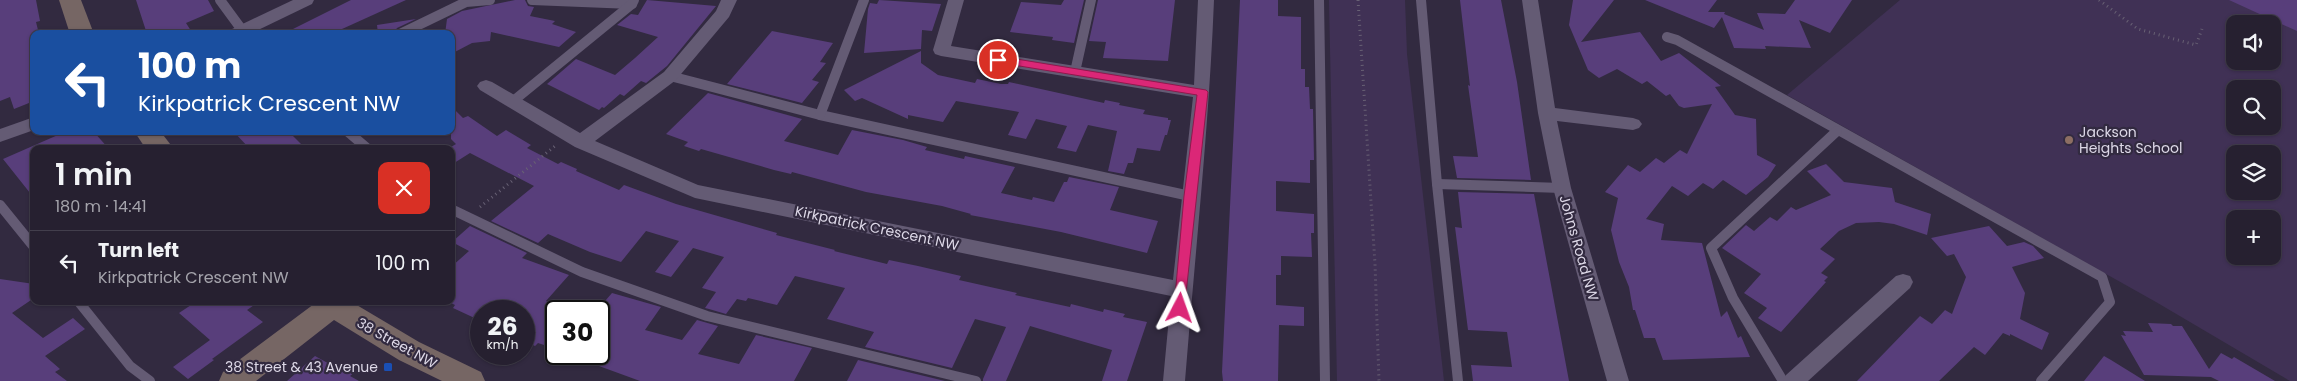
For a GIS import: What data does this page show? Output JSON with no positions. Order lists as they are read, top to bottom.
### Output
{
  "streets": {
    "street": ["Kirkpatrick Crescent NW", "Johns Road NW", "38 Street NW"]
  },
  "places": {
    "other": ["Jackson Heights School"],
    "transit": ["38 Street & 43 Avenue"]
  },
  "page": {
    "map_buttons": "+",
    "turn": ["100 m", "Kirkpatrick Crescent NW"],
    "heading": ["1 min", "180 m · 14:41"],
    "list": [
      {
        "name": "Turn left",
        "note": "Kirkpatrick Crescent NW",
        "value": "100 m"
      }
    ],
    "speed": "26 km/h",
    "limit": "30"
  }
}
